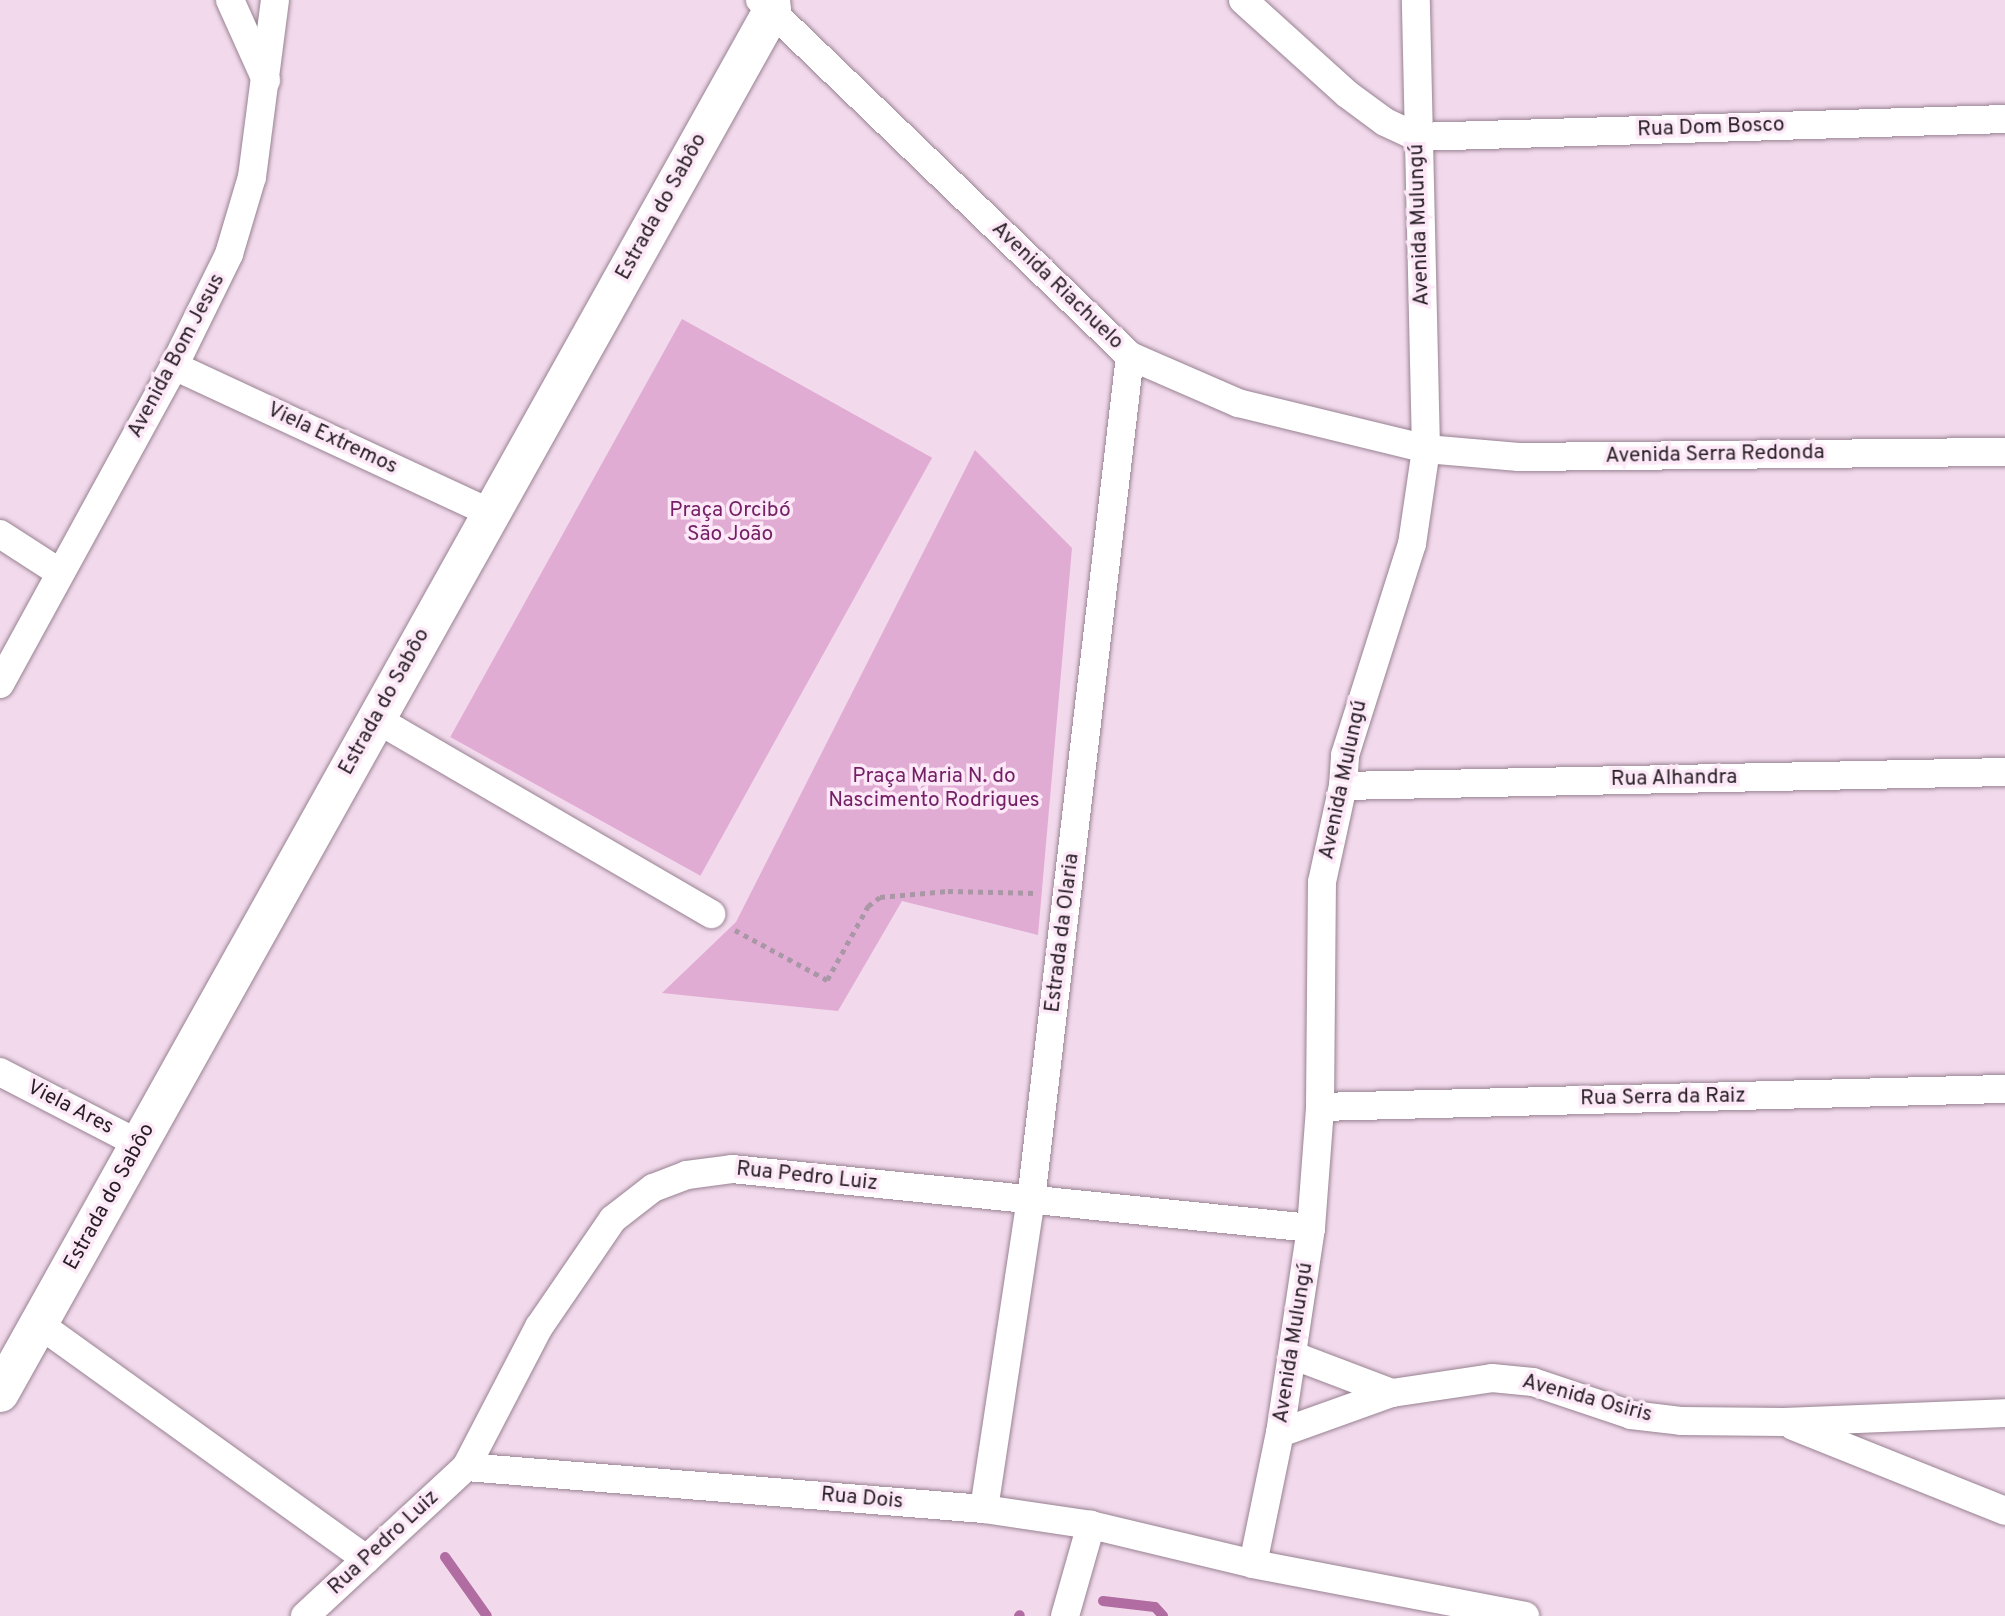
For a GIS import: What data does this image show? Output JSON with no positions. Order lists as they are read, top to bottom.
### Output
{
  "streets": {
    "street": [
      "Rua Dom Bosco",
      "Estrada do Sabôo",
      "Avenida Mulungú",
      "Avenida Riachuelo",
      "Avenida Bom Jesus",
      "Viela Extremos",
      "Avenida Serra Redonda",
      "Rua Alhandra",
      "Estrada da Olaria",
      "Rua Serra da Raiz",
      "Viela Ares",
      "Rua Pedro Luiz",
      "Avenida Osiris",
      "Rua Dois"
    ]
  },
  "crossings": [
    ["Rua Dom Bosco", "Avenida Mulungú"],
    ["Estrada do Sabôo", "Avenida Riachuelo"],
    ["Estrada do Sabôo", "Viela Extremos"],
    ["Estrada do Sabôo", "Viela Ares"],
    ["Avenida Mulungú", "Avenida Riachuelo"],
    ["Avenida Mulungú", "Avenida Serra Redonda"],
    ["Avenida Mulungú", "Rua Alhandra"],
    ["Avenida Mulungú", "Rua Serra da Raiz"],
    ["Avenida Mulungú", "Rua Pedro Luiz"],
    ["Avenida Mulungú", "Avenida Osiris"],
    ["Avenida Mulungú", "Rua Dois"],
    ["Avenida Riachuelo", "Avenida Serra Redonda"],
    ["Avenida Riachuelo", "Estrada da Olaria"],
    ["Avenida Bom Jesus", "Viela Extremos"],
    ["Estrada da Olaria", "Rua Pedro Luiz"],
    ["Estrada da Olaria", "Rua Dois"],
    ["Rua Pedro Luiz", "Rua Dois"]
  ],
  "parks": ["Praça Orcibó São João", "Praça Maria N. do Nascimento Rodrigues"]
}
